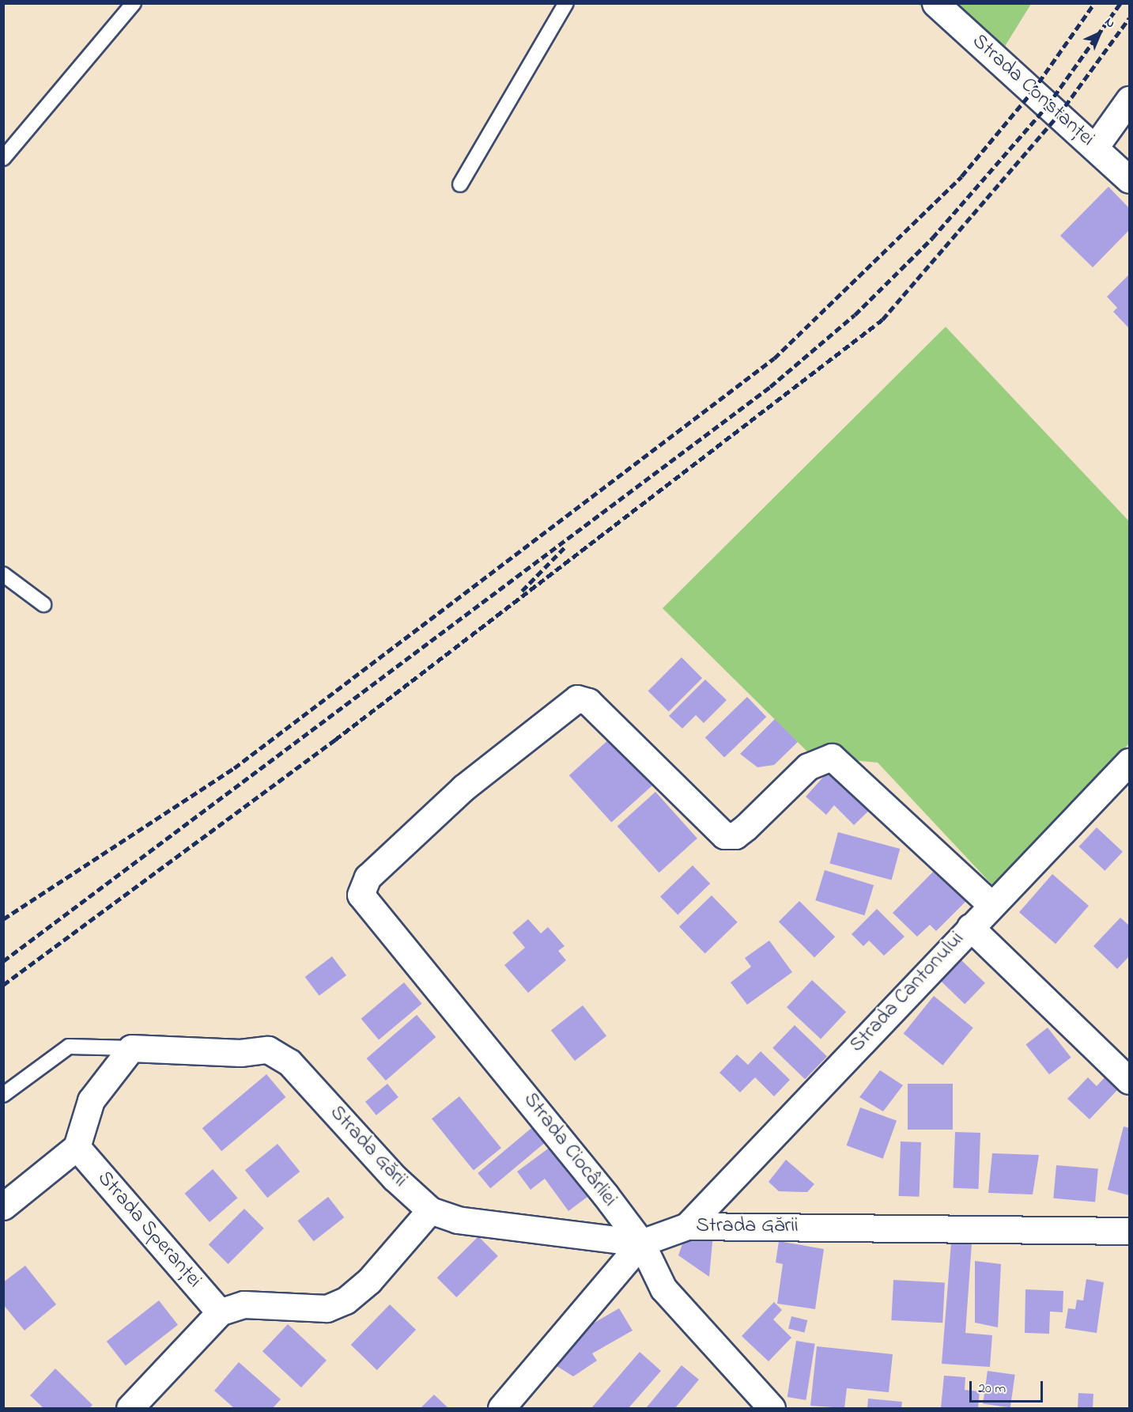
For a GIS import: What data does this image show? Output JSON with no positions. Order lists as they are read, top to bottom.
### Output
{
  "streets": {
    "street": [
      "Strada Constanței",
      "Strada Cantonului",
      "Strada Gării",
      "Strada Ciocârliei",
      "Strada Speranței"
    ]
  },
  "crossings": [
    ["Strada Cantonului", "Strada Gării"],
    ["Strada Cantonului", "Strada Ciocârliei"],
    ["Strada Gării", "Strada Ciocârliei"]
  ],
  "scale_bar": "20 m",
  "north": "top right"
}
